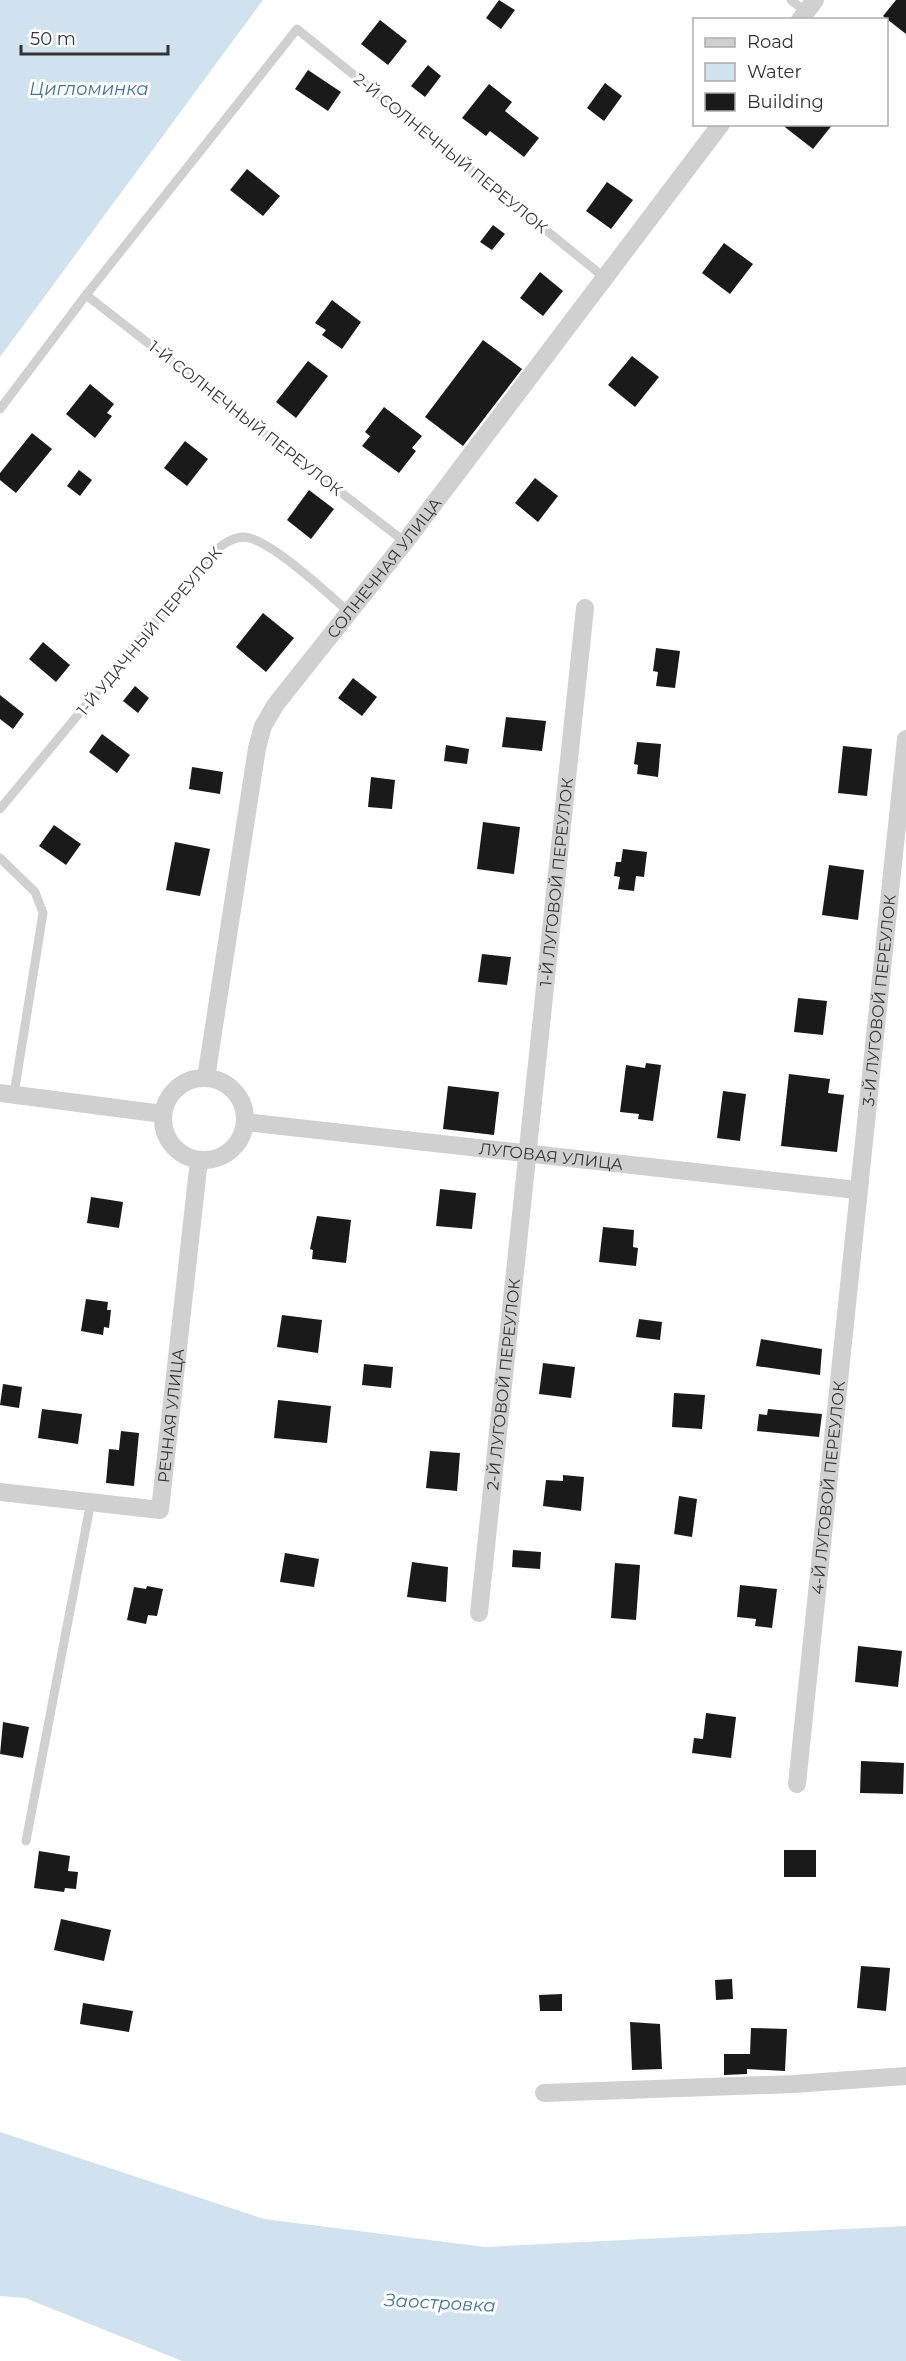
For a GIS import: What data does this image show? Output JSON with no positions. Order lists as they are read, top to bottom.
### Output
{
  "streets": {
    "street": [
      "СОЛНЕЧНАЯ УЛИЦА",
      "1-Й ЛУГОВОЙ ПЕРЕУЛОК",
      "3-Й ЛУГОВОЙ ПЕРЕУЛОК",
      "ЛУГОВАЯ УЛИЦА",
      "2-Й ЛУГОВОЙ ПЕРЕУЛОК",
      "РЕЧНАЯ УЛИЦА",
      "4-Й ЛУГОВОЙ ПЕРЕУЛОК"
    ],
    "lane": ["2-Й СОЛНЕЧНЫЙ ПЕРЕУЛОК", "1-Й СОЛНЕЧНЫЙ ПЕРЕУЛОК", "1-Й УДАЧНЫЙ ПЕРЕУЛОК"]
  },
  "crossings": [
    ["2-Й СОЛНЕЧНЫЙ ПЕРЕУЛОК", "1-Й СОЛНЕЧНЫЙ ПЕРЕУЛОК"],
    ["2-Й СОЛНЕЧНЫЙ ПЕРЕУЛОК", "СОЛНЕЧНАЯ УЛИЦА"],
    ["1-Й СОЛНЕЧНЫЙ ПЕРЕУЛОК", "СОЛНЕЧНАЯ УЛИЦА"],
    ["СОЛНЕЧНАЯ УЛИЦА", "1-Й УДАЧНЫЙ ПЕРЕУЛОК"],
    ["СОЛНЕЧНАЯ УЛИЦА", "ЛУГОВАЯ УЛИЦА"],
    ["СОЛНЕЧНАЯ УЛИЦА", "РЕЧНАЯ УЛИЦА"],
    ["1-Й ЛУГОВОЙ ПЕРЕУЛОК", "ЛУГОВАЯ УЛИЦА"],
    ["1-Й ЛУГОВОЙ ПЕРЕУЛОК", "2-Й ЛУГОВОЙ ПЕРЕУЛОК"],
    ["3-Й ЛУГОВОЙ ПЕРЕУЛОК", "ЛУГОВАЯ УЛИЦА"],
    ["3-Й ЛУГОВОЙ ПЕРЕУЛОК", "4-Й ЛУГОВОЙ ПЕРЕУЛОК"],
    ["ЛУГОВАЯ УЛИЦА", "2-Й ЛУГОВОЙ ПЕРЕУЛОК"],
    ["ЛУГОВАЯ УЛИЦА", "РЕЧНАЯ УЛИЦА"],
    ["ЛУГОВАЯ УЛИЦА", "4-Й ЛУГОВОЙ ПЕРЕУЛОК"]
  ],
  "water": ["Цигломинка", "Заостровка"],
  "legend": ["Road", "Water", "Building"],
  "scale_bar": "50 m"
}
